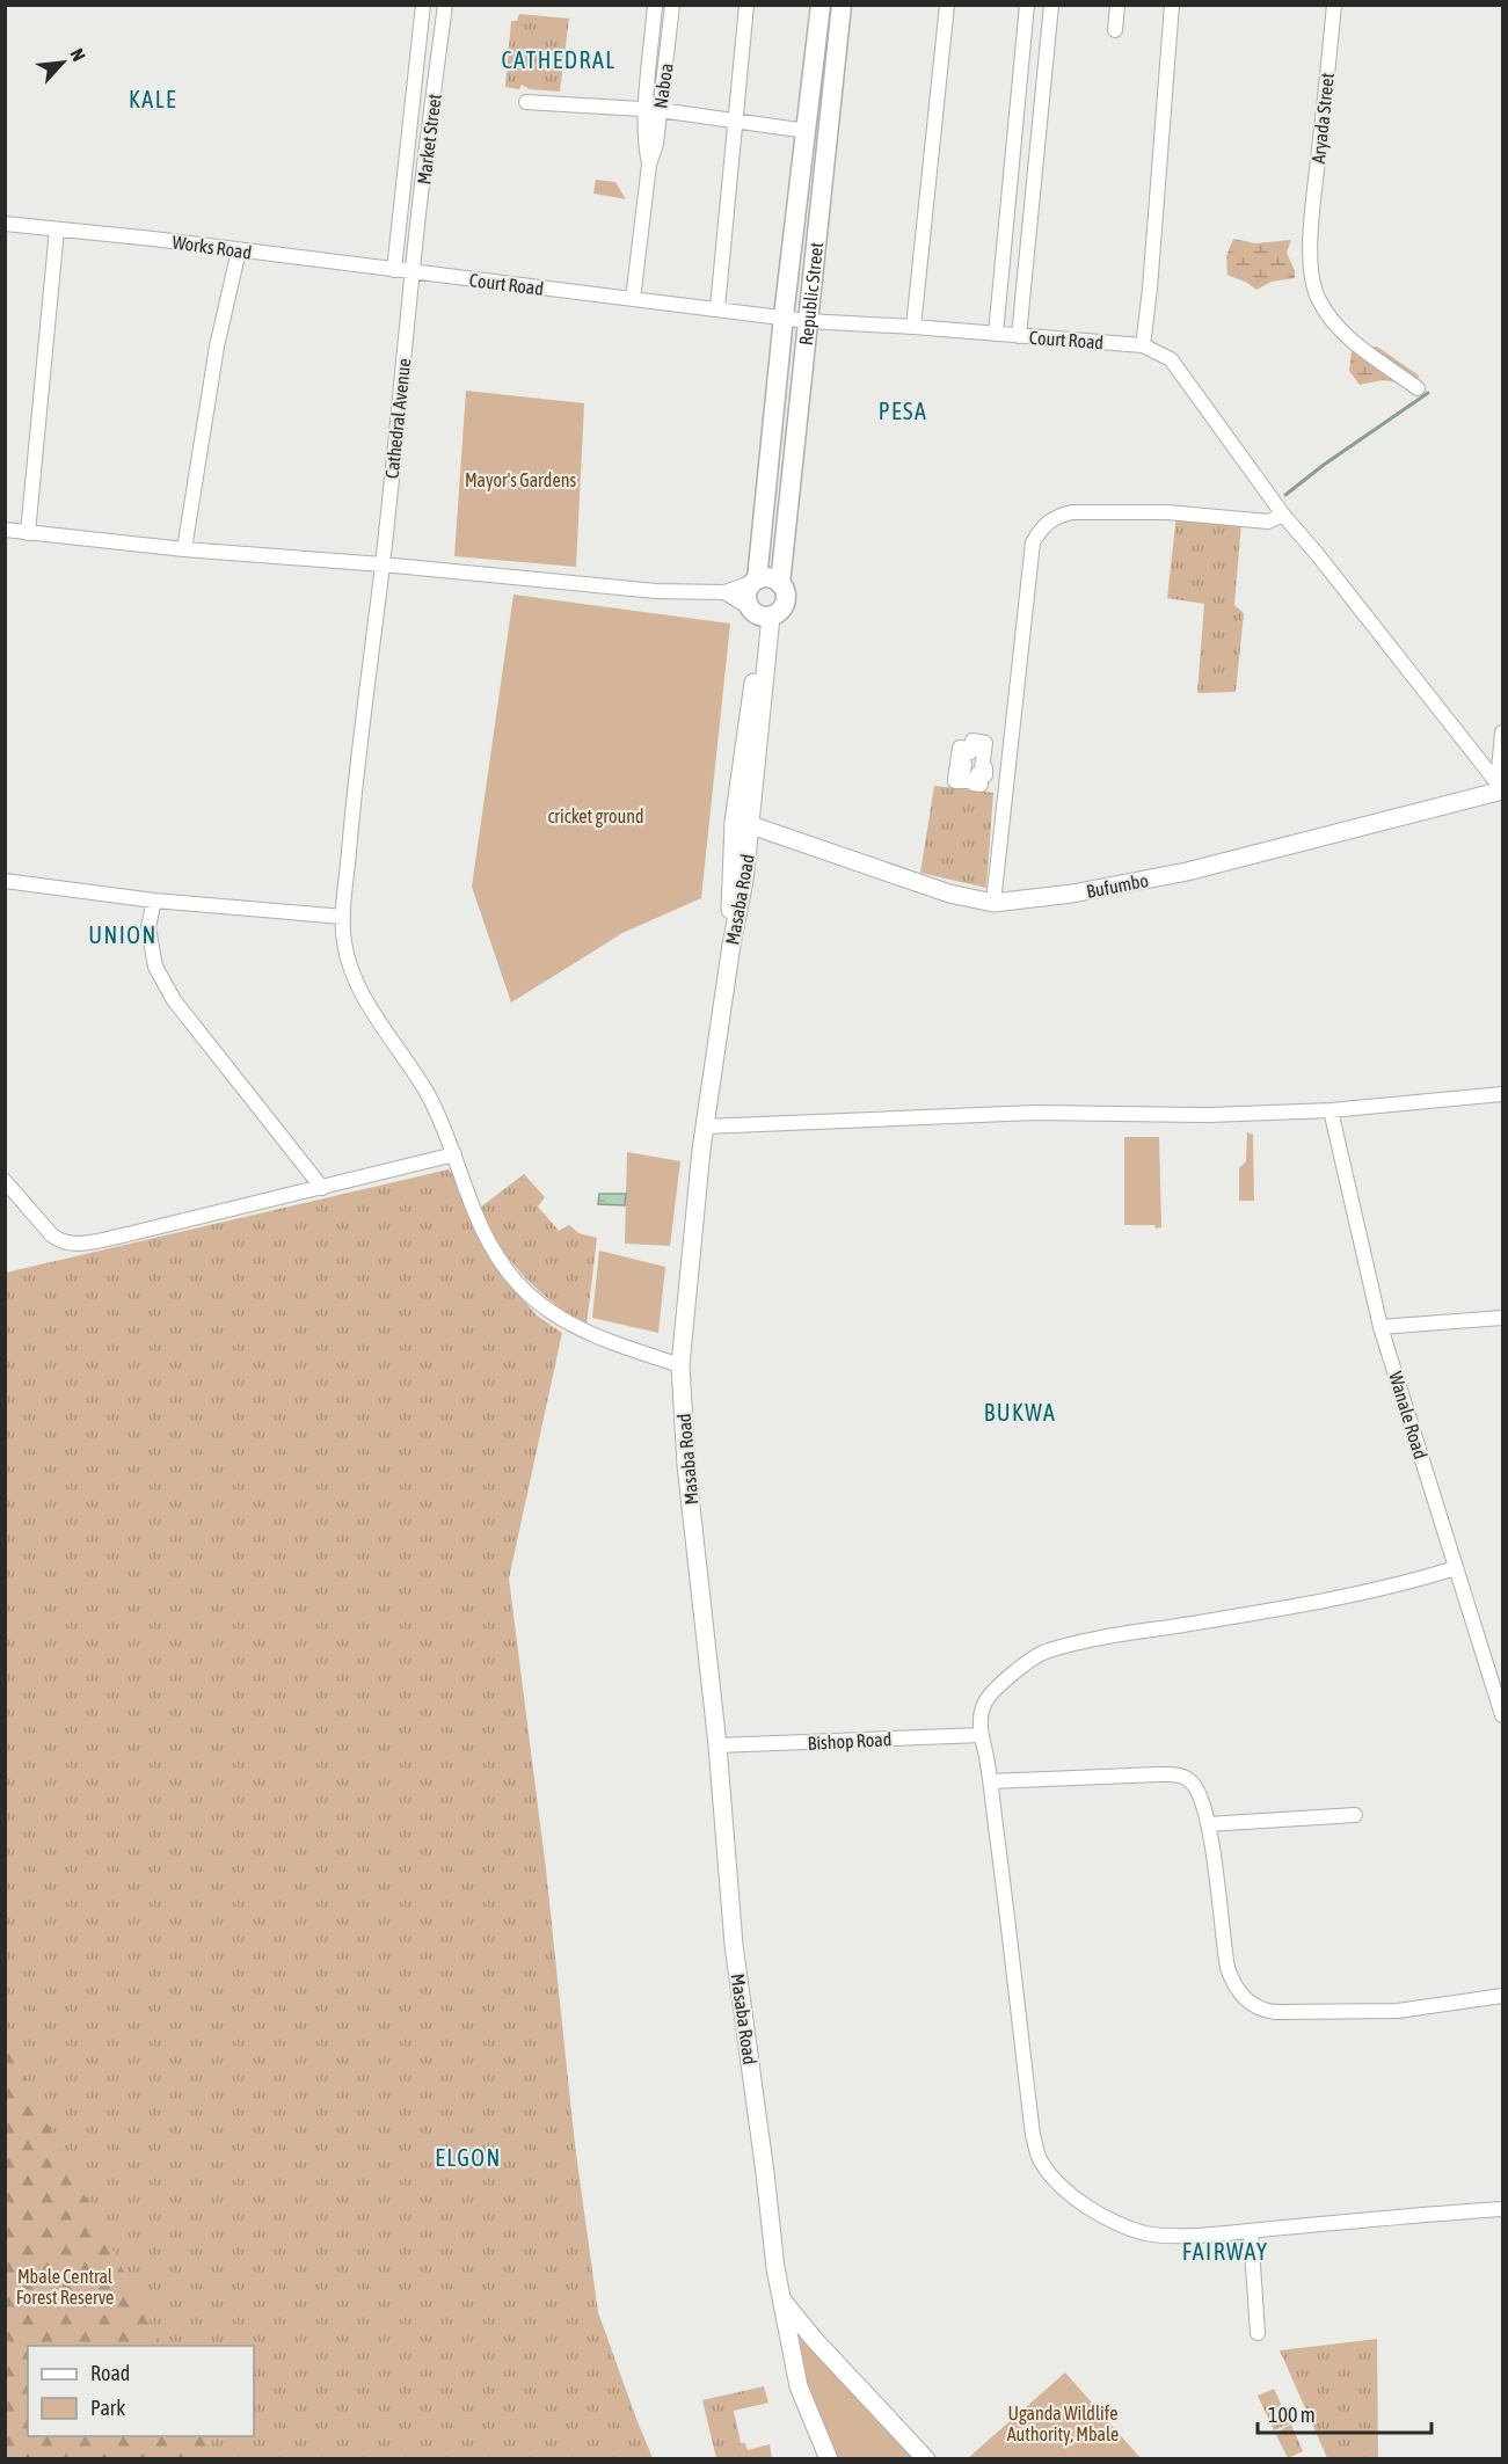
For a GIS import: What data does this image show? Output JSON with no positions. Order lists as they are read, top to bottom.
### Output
{
  "streets": {
    "main road": ["Republic Street"],
    "street": [
      "Naboa",
      "Aryada Street",
      "Market Street",
      "Works Road",
      "Court Road",
      "Cathedral Avenue",
      "Bufumbo",
      "Masaba Road",
      "Wanale Road",
      "Bishop Road"
    ]
  },
  "crossings": [
    ["Naboa", "Court Road"],
    ["Market Street", "Works Road"],
    ["Market Street", "Court Road"],
    ["Market Street", "Cathedral Avenue"],
    ["Works Road", "Court Road"],
    ["Works Road", "Cathedral Avenue"],
    ["Court Road", "Republic Street"],
    ["Court Road", "Cathedral Avenue"],
    ["Court Road", "Bufumbo"],
    ["Cathedral Avenue", "Masaba Road"],
    ["Bufumbo", "Masaba Road"],
    ["Masaba Road", "Bishop Road"]
  ],
  "districts": [
    "CATHEDRAL",
    "KALE",
    "PESA",
    "UNION",
    "BUKWA",
    "ELGON",
    "FAIRWAY"
  ],
  "parks": [
    "Mayor's Gardens",
    "cricket ground",
    "Mbale Central Forest Reserve",
    "Uganda Wildlife Authority, Mbale"
  ],
  "legend": ["Road", "Park"],
  "scale_bar": "100 m",
  "north": "top right"
}
